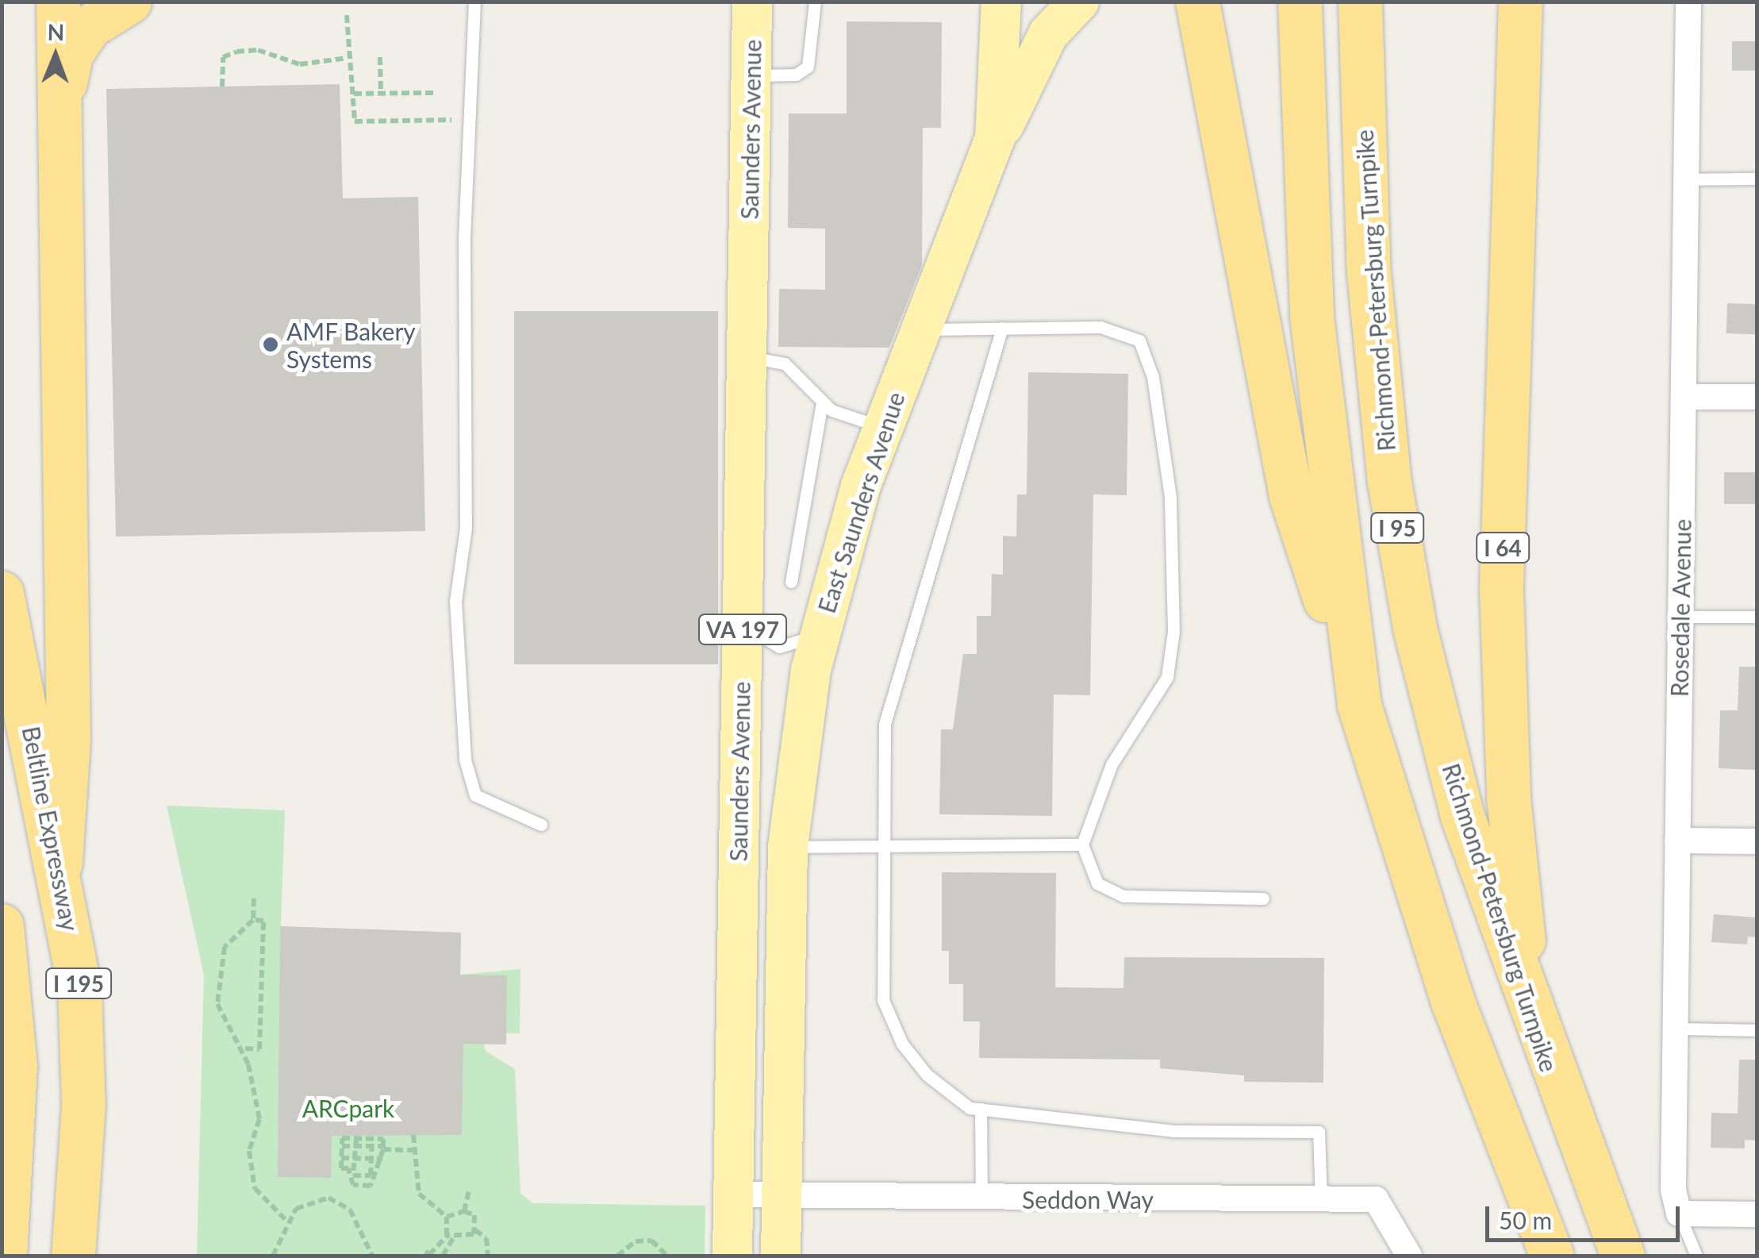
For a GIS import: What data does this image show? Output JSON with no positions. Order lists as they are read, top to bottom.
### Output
{
  "streets": {
    "highway": [
      "Richmond-Petersburg Turnpike",
      "I 95",
      "I 64",
      "Beltline Expressway",
      "I 195"
    ],
    "main road": ["Saunders Avenue", "East Saunders Avenue", "VA 197"],
    "street": ["Rosedale Avenue", "Seddon Way"]
  },
  "crossings": [
    ["Saunders Avenue", "Seddon Way"],
    ["Richmond-Petersburg Turnpike", "I 64"],
    ["East Saunders Avenue", "VA 197"],
    ["East Saunders Avenue", "Seddon Way"]
  ],
  "parks": ["ARCpark"],
  "places": ["AMF Bakery Systems"],
  "scale_bar": "50 m",
  "north": "top"
}
